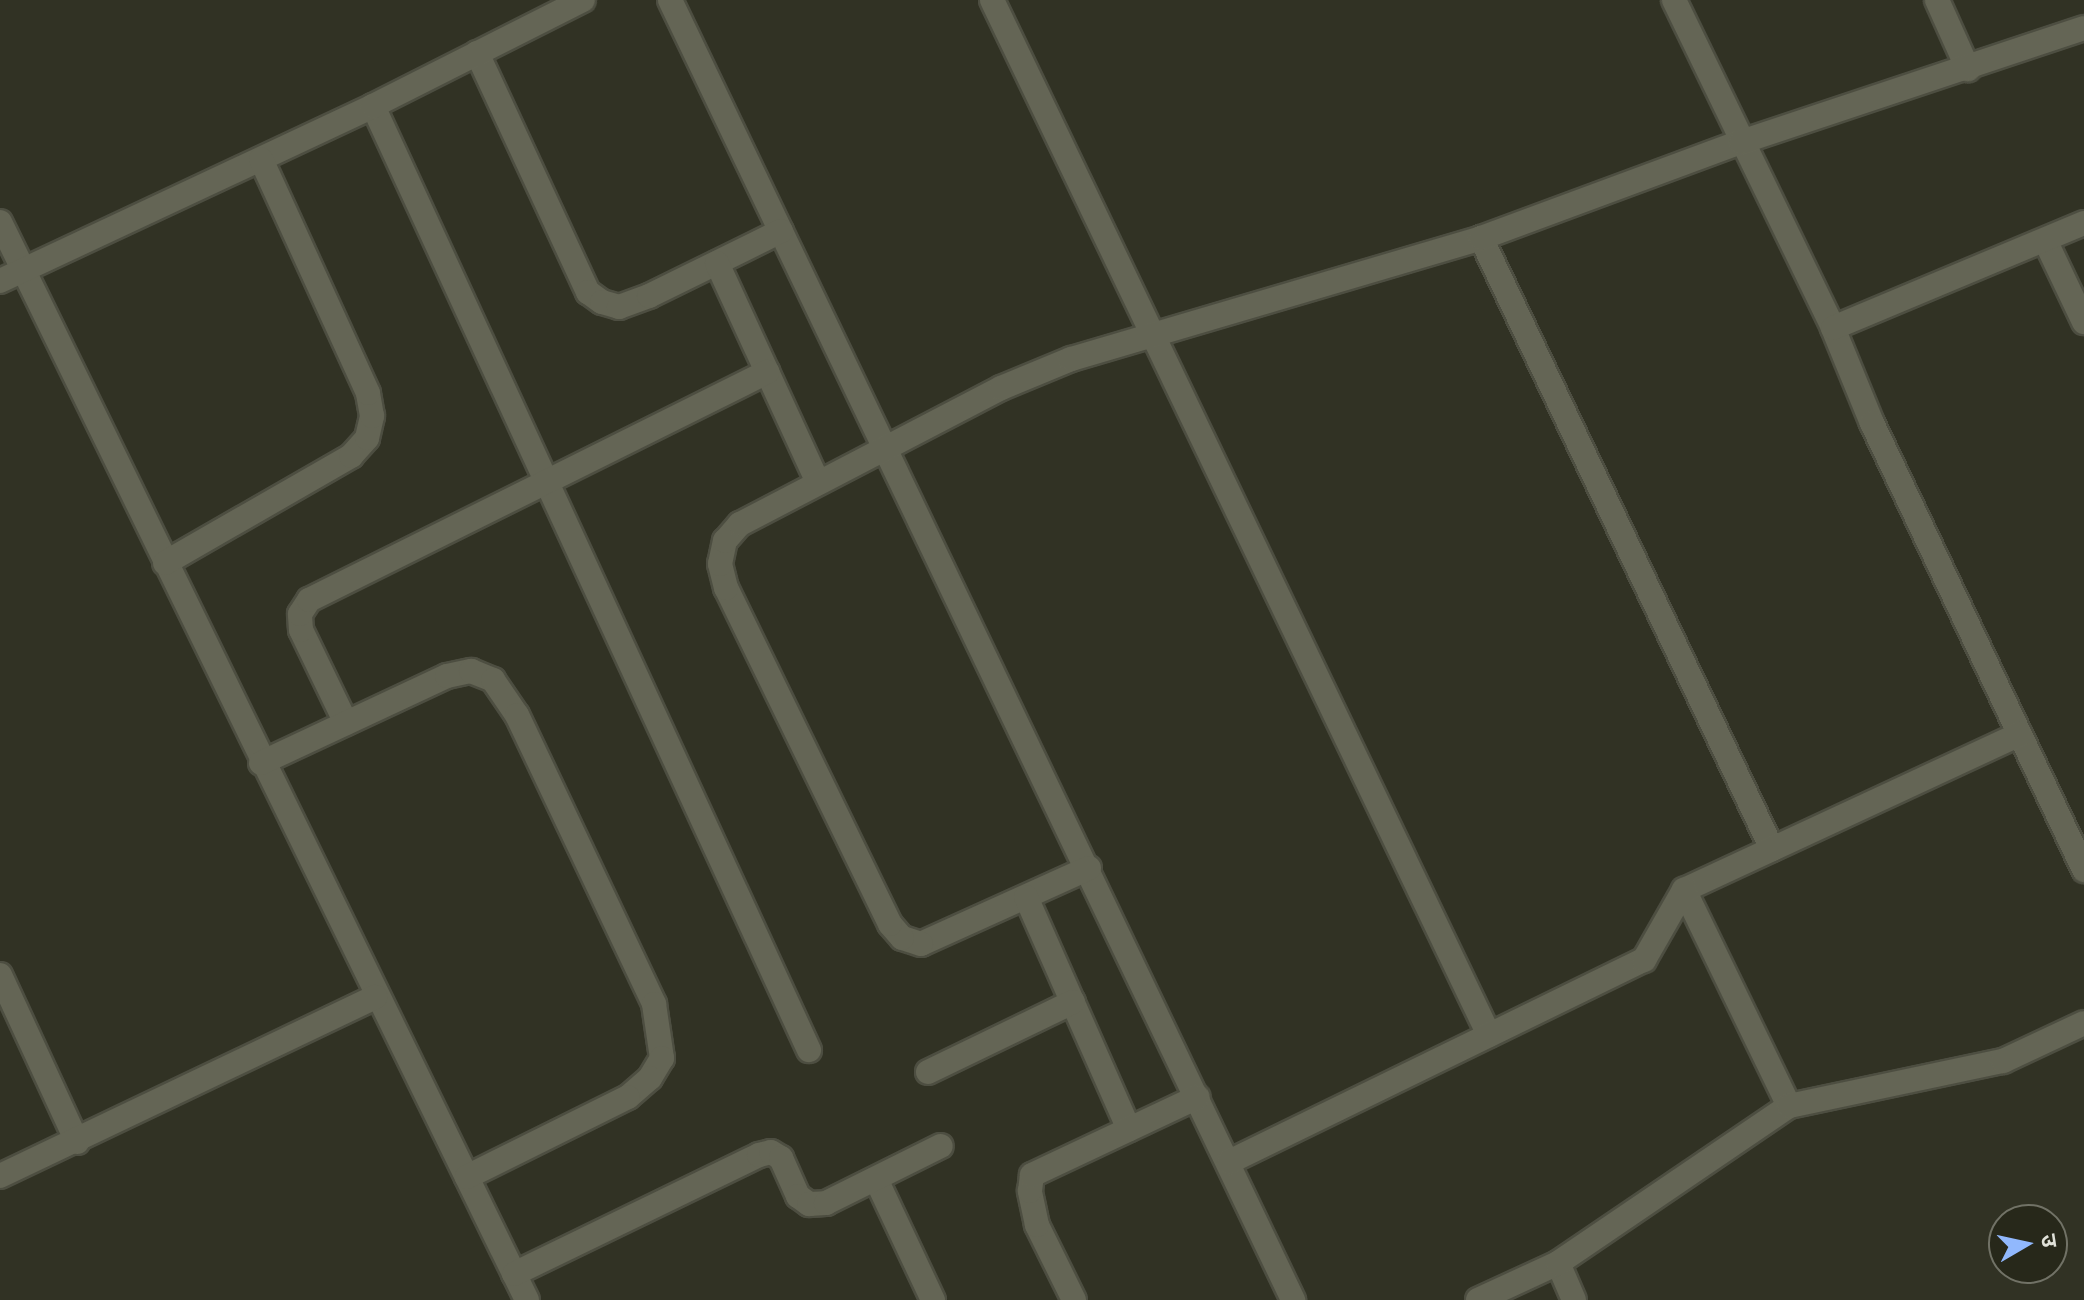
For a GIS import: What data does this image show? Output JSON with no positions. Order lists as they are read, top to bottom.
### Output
{
  "north": "right"
}
